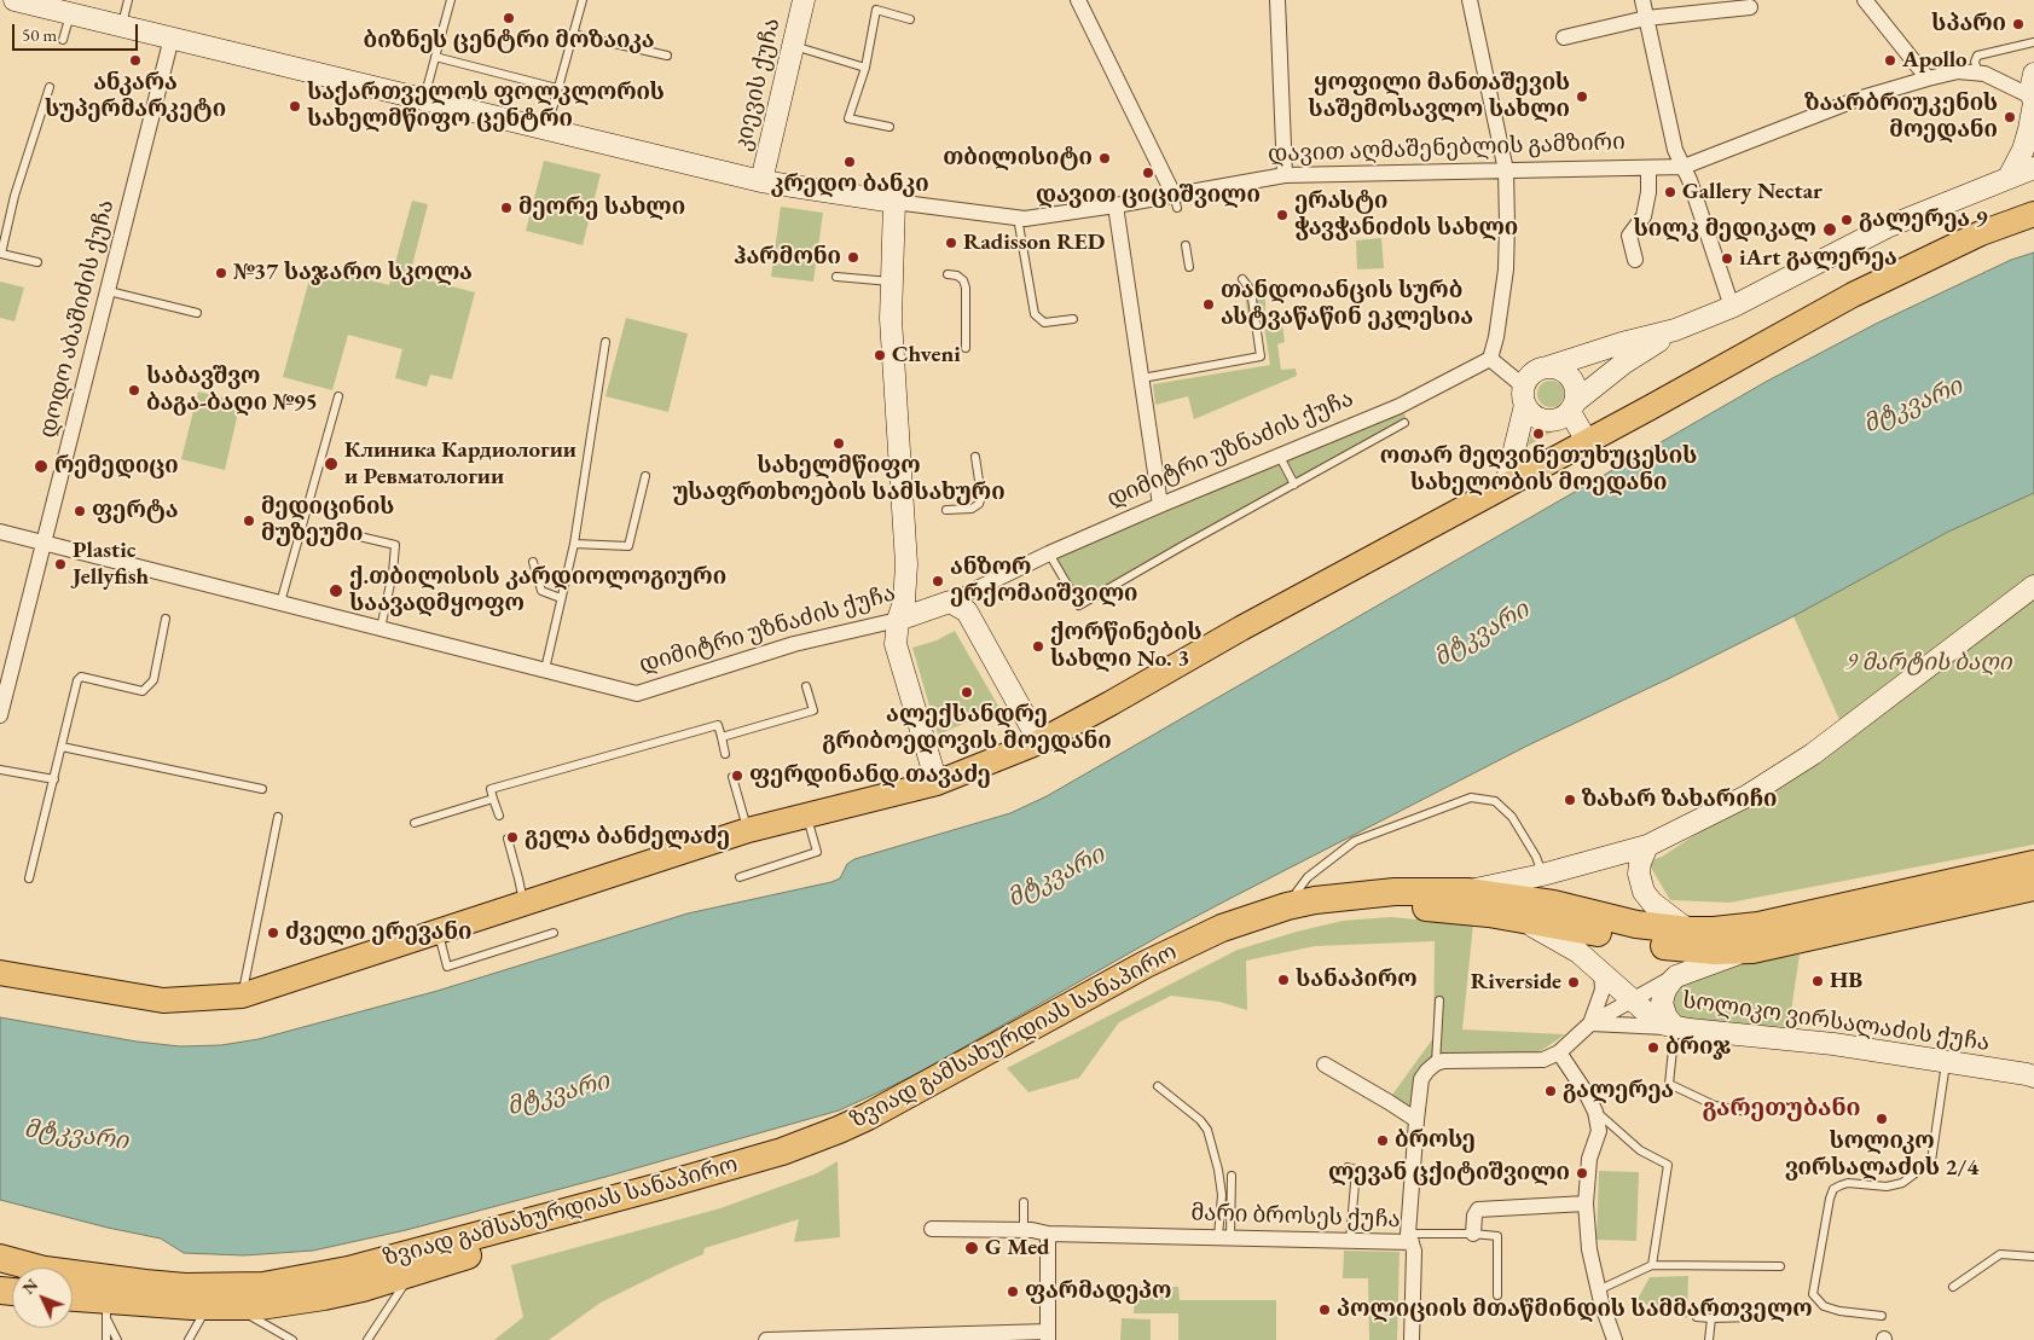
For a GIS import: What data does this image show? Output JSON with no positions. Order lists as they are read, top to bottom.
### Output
{
  "streets": {
    "highway": ["ზვიად გამსახურდიას სანაპირო"],
    "street": [
      "კიევის ქუჩა",
      "დავით აღმაშენებლის გამზირი",
      "დოდო აბაშიძის ქუჩა",
      "დიმიტრი უზნაძის ქუჩა",
      "სოლიკო ვირსალაძის ქუჩა",
      "მარი ბროსეს ქუჩა"
    ]
  },
  "crossings": [
    ["კიევის ქუჩა", "დავით აღმაშენებლის გამზირი"],
    ["დავით აღმაშენებლის გამზირი", "დოდო აბაშიძის ქუჩა"],
    ["დოდო აბაშიძის ქუჩა", "დიმიტრი უზნაძის ქუჩა"],
    ["სოლიკო ვირსალაძის ქუჩა", "ზვიად გამსახურდიას სანაპირო"]
  ],
  "districts": ["გარეთუბანი"],
  "water": ["მტკვარი"],
  "parks": ["9 მარტის ბაღი"],
  "places": [
    "ბიზნეს ცენტრი მოზაიკა",
    "სპარი",
    "ანკარა სუპერმარკეტი",
    "Apollo",
    "ყოფილი მანთაშევის საშემოსავლო სახლი",
    "საქართველოს ფოლკლორის სახელმწიფო ცენტრი",
    "ზაარბრიუკენის მოედანი",
    "თბილისიტი",
    "კრედო ბანკი",
    "დავით ციციშვილი",
    "Gallery Nectar",
    "მეორე სახლი",
    "ერასტი ჭავჭანიძის სახლი",
    "გალერეა 9",
    "სილკ მედიკალ",
    "Radisson RED",
    "ჰარმონი",
    "iArt გალერეა",
    "№37 საჯარო სკოლა",
    "თანდოიანცის სურბ ასტვაწაწინ ეკლესია",
    "Chveni",
    "საბავშვო ბაგა-ბაღი №95",
    "ოთარ მეღვინეთუხუცესის სახელობის მოედანი",
    "სახელმწიფო უსაფრთხოების სამსახური",
    "Клиника Кардиологии и Ревматологии",
    "რემედიცი",
    "ფერტა",
    "მედიცინის მუზეუმი",
    "Plastic Jellyfish",
    "ანზორ ერქომაიშვილი",
    "ქ.თბილისის კარდიოლოგიური საავადმყოფო",
    "ქორწინების სახლი No. 3",
    "ალექსანდრე გრიბოედოვის მოედანი",
    "ფერდინანდ თავაძე",
    "ზახარ ზახარიჩი",
    "გელა ბანძელაძე",
    "ძველი ერევანი",
    "სანაპირო",
    "HB",
    "Riverside",
    "ბრიჯ",
    "გალერეა",
    "სოლიკო ვირსალაძის 2/4",
    "ბროსე",
    "ლევან ცქიტიშვილი",
    "G Med",
    "ფარმადეპო",
    "პოლიციის მთაწმინდის სამმართველო"
  ],
  "scale_bar": "50 m",
  "north": "top left"
}
